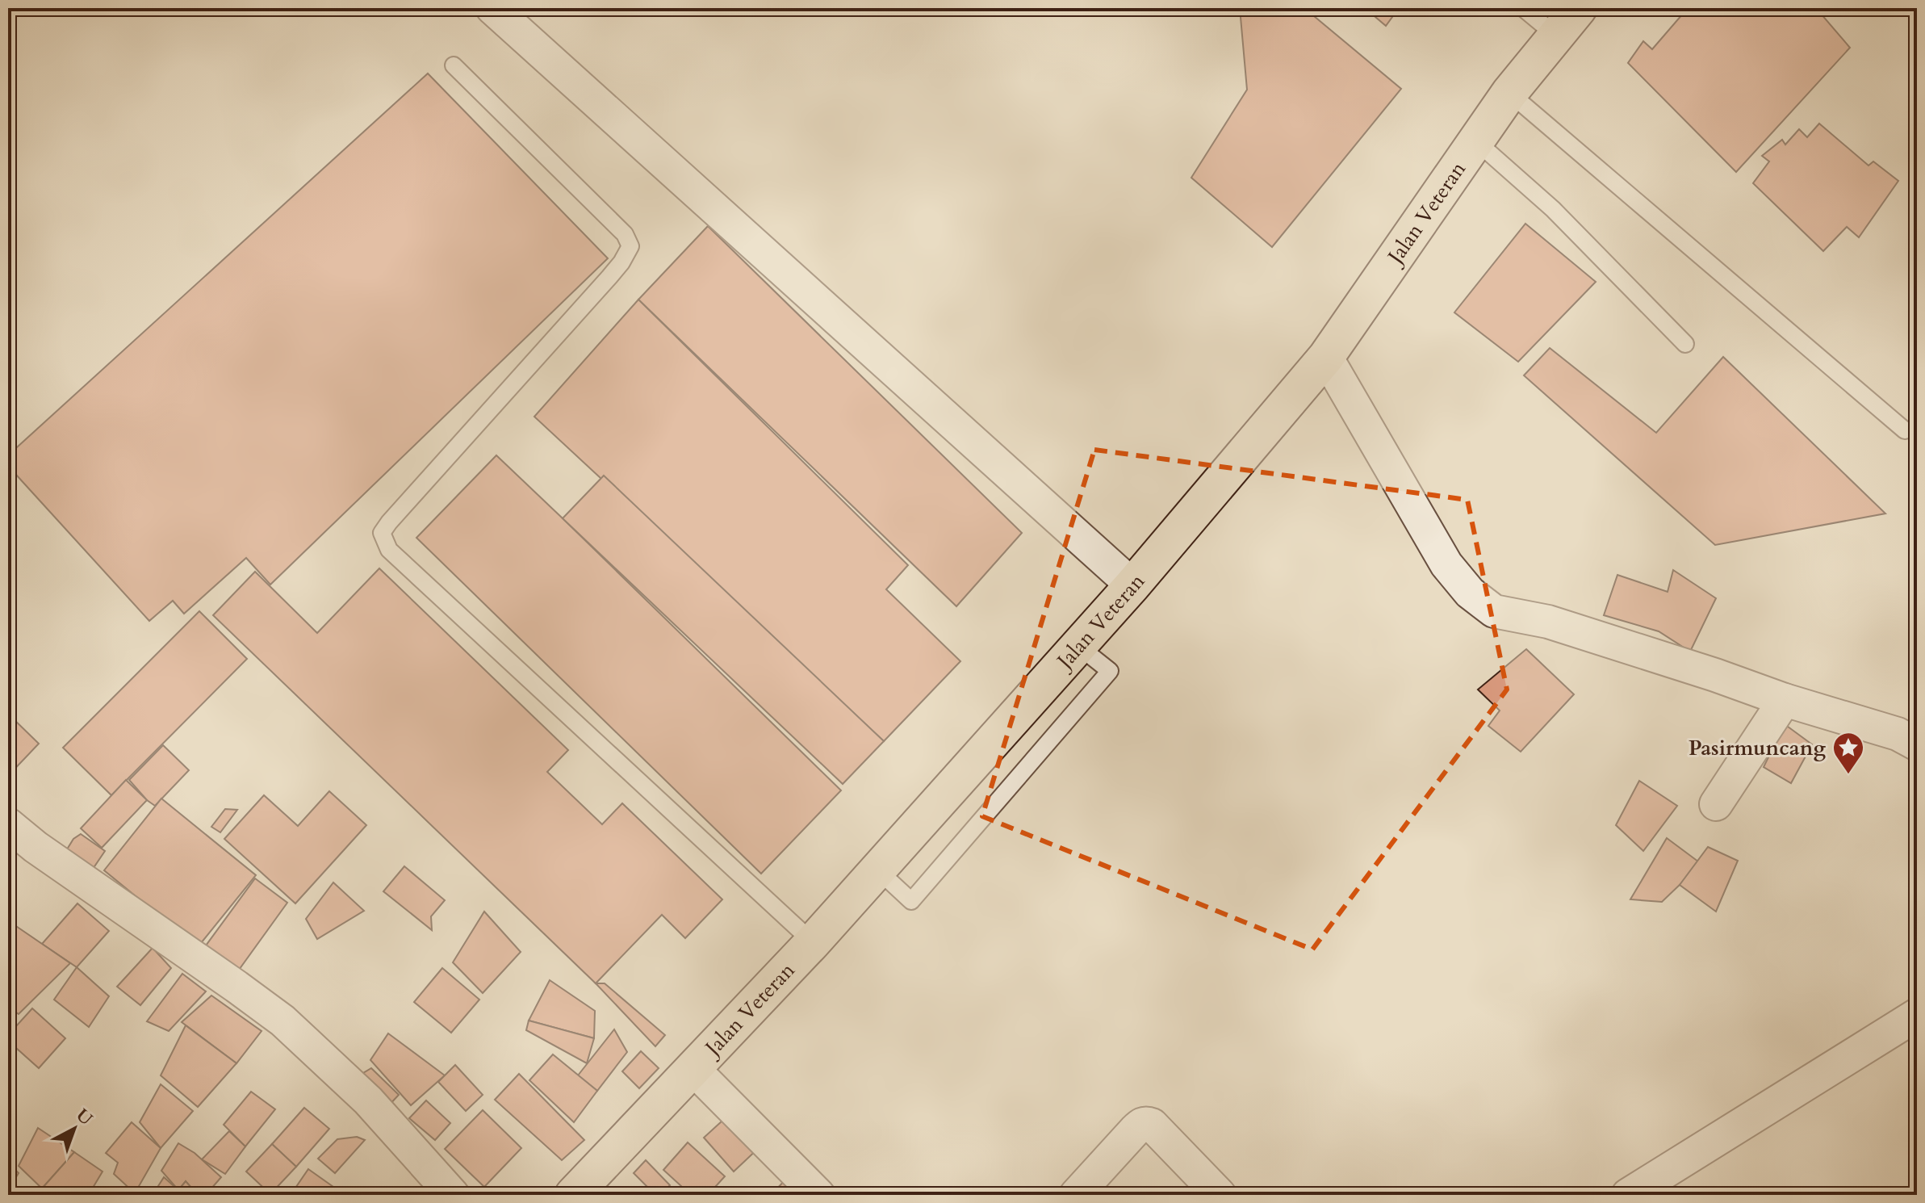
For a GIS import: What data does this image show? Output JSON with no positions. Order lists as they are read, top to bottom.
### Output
{
  "streets": {
    "highway": ["Jalan Veteran"]
  },
  "places": {
    "place": ["Pasirmuncang"]
  },
  "north": "top right"
}
